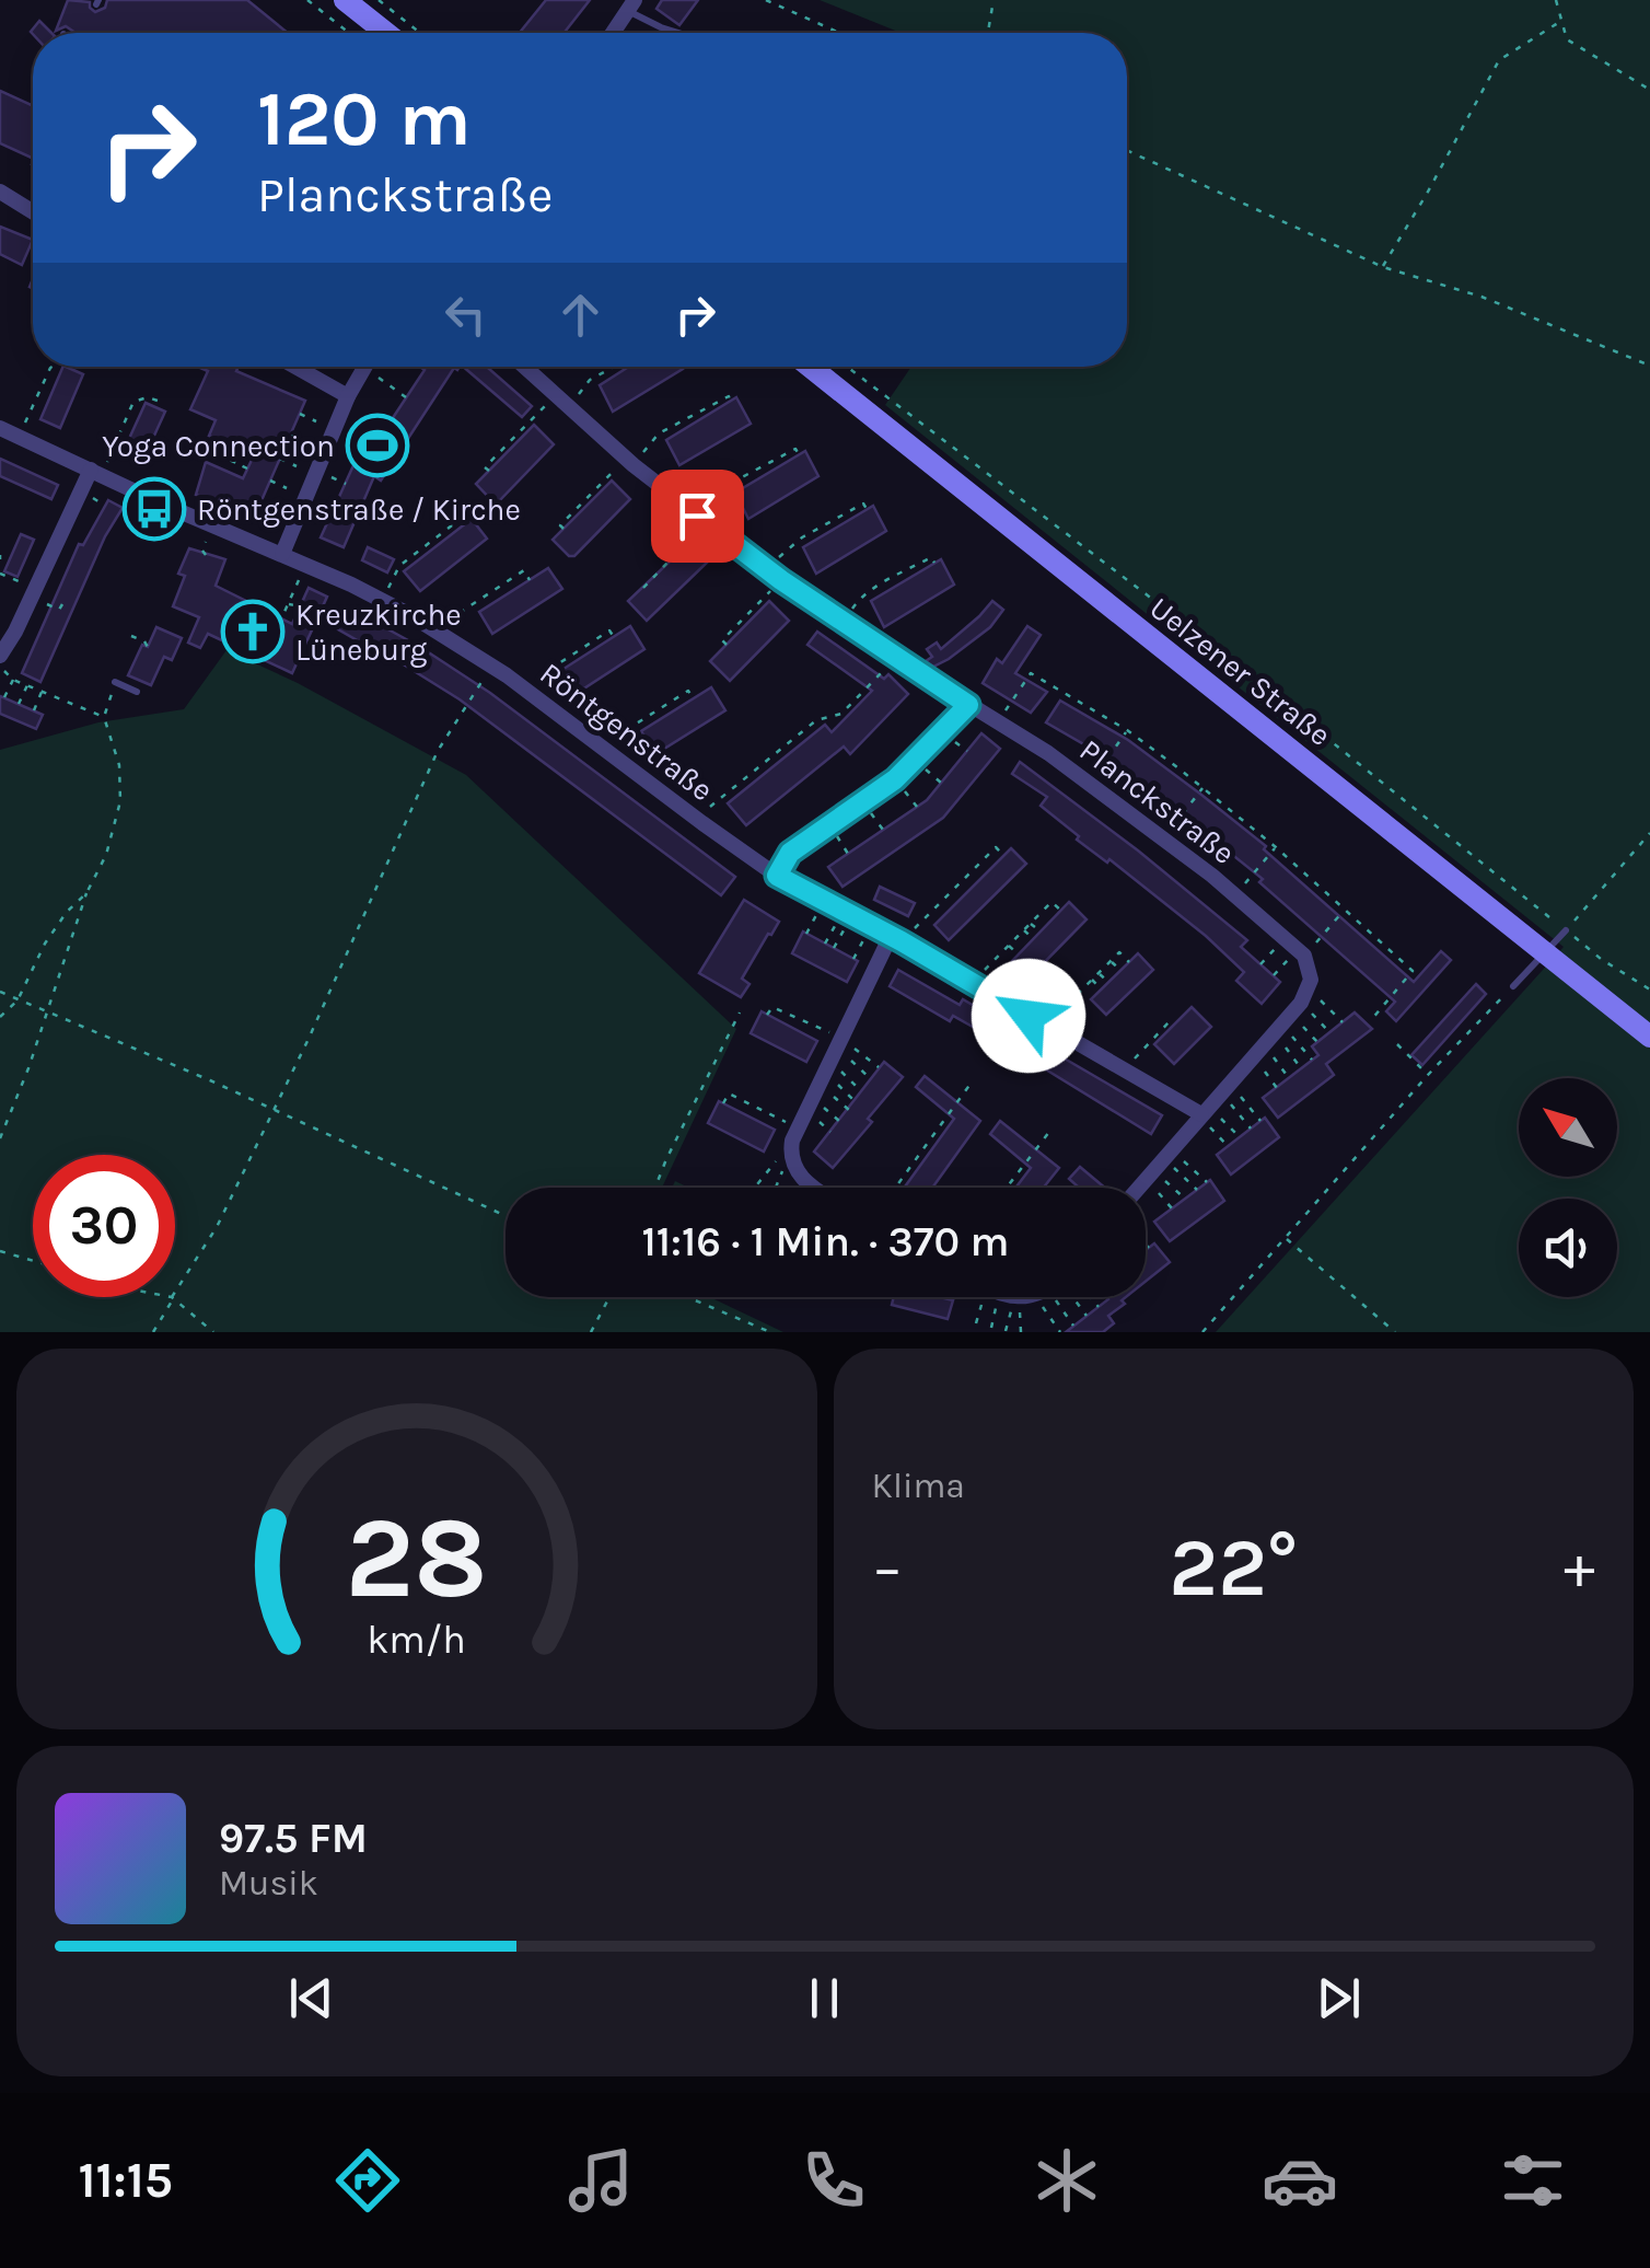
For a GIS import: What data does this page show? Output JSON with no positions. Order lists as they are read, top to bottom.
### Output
{
  "streets": {
    "main road": ["Uelzener Straße"],
    "street": ["Röntgenstraße", "Planckstraße"]
  },
  "places": {
    "sports": ["Yoga Connection"],
    "bus stop": ["Röntgenstraße / Kirche"],
    "church": ["Kreuzkirche Lüneburg"]
  },
  "north": "top left",
  "page": {
    "turn": ["120 m", "Planckstraße"],
    "limit": "30",
    "trip": "11:16 · 1 Min. · 370 m",
    "tile": "Klima",
    "heat": ["−", "22°", "+"],
    "song": ["97.5 FM", "Musik"],
    "tabs": "11:15",
    "gauge": ["28", "km/h"]
  }
}
